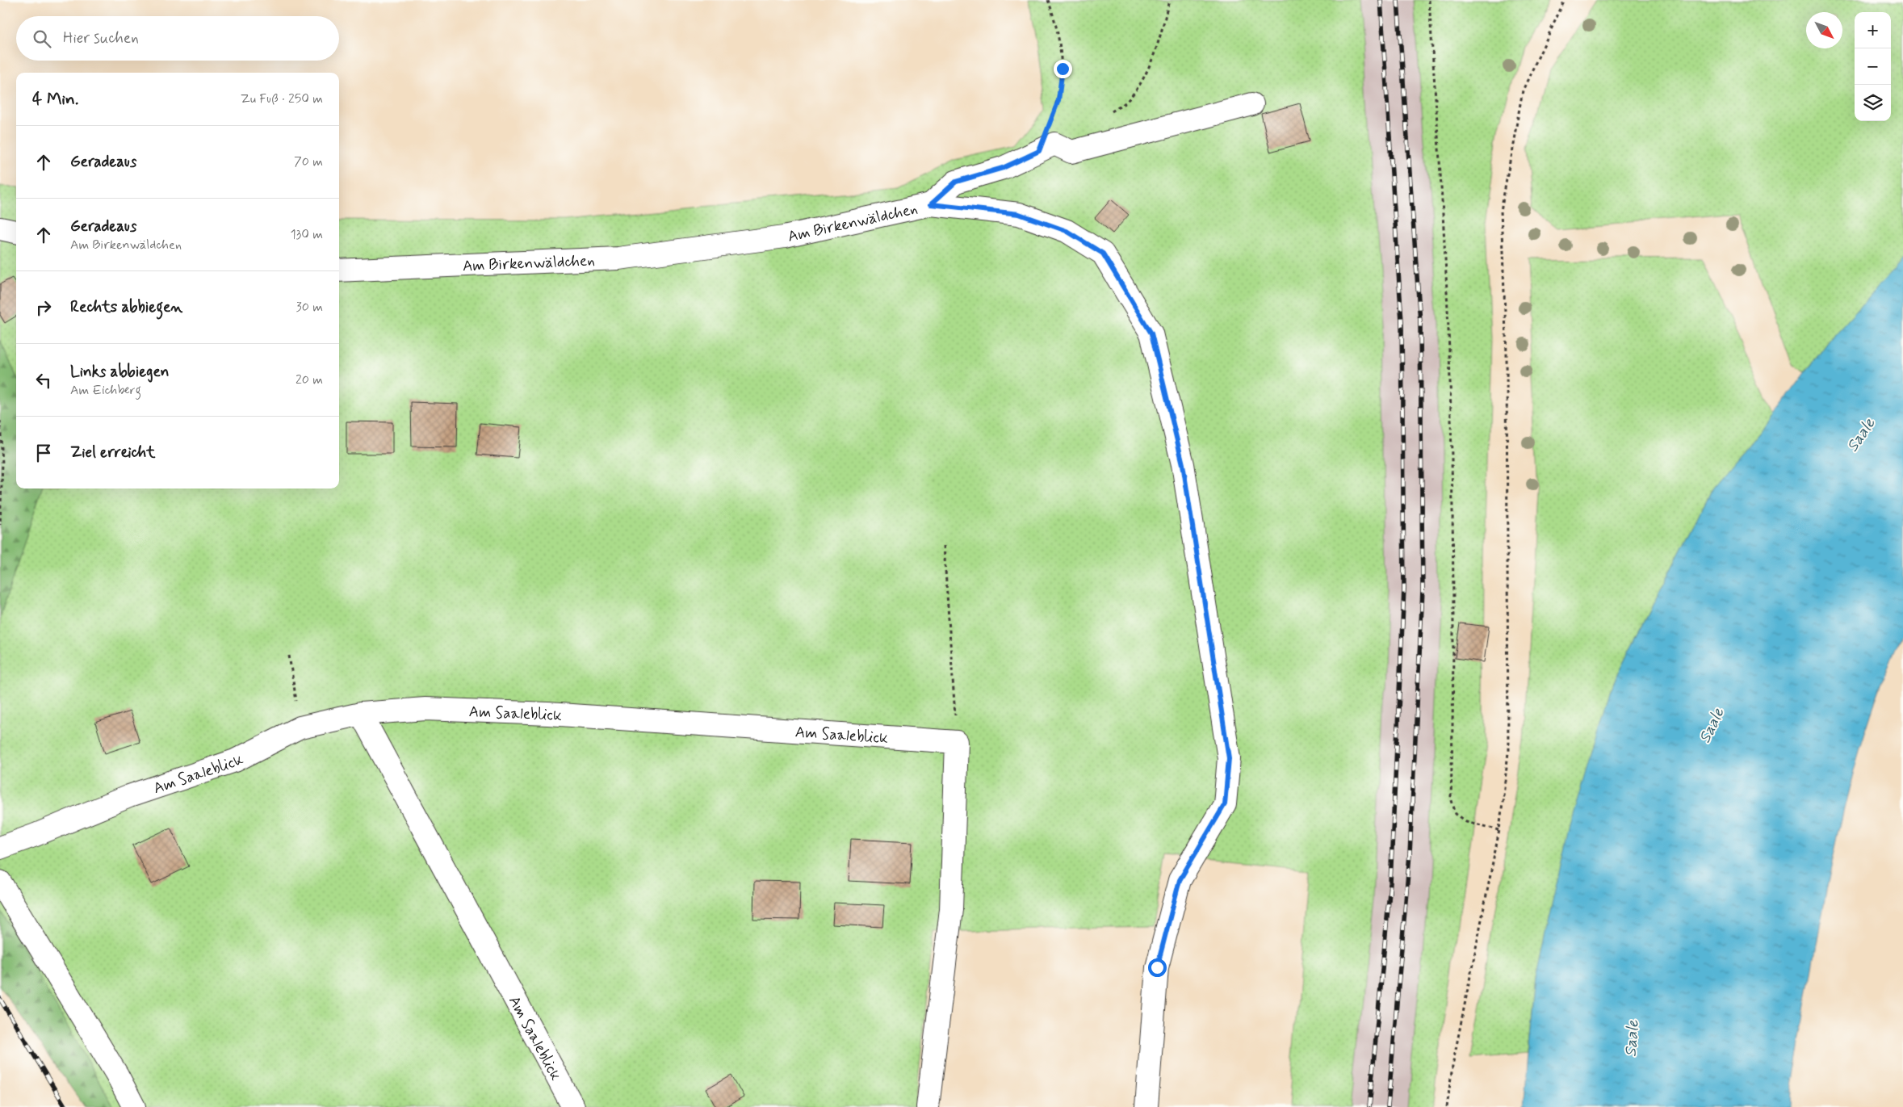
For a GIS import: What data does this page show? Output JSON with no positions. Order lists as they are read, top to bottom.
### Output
{
  "streets": {
    "street": ["Am Birkenwäldchen", "Am Saaleblick"]
  },
  "water": ["Saale"],
  "north": "bottom right",
  "page": {
    "map_buttons": ["+", "−"],
    "search": "Hier suchen",
    "heading": ["4 Min.", "Zu Fuß · 250 m"],
    "list": [
      ["Geradeaus", "70 m"],
      ["Geradeaus", "Am Birkenwäldchen", "130 m"],
      ["Rechts abbiegen", "30 m"],
      ["Links abbiegen", "Am Eichberg", "20 m"],
      "Ziel erreicht"
    ]
  }
}
